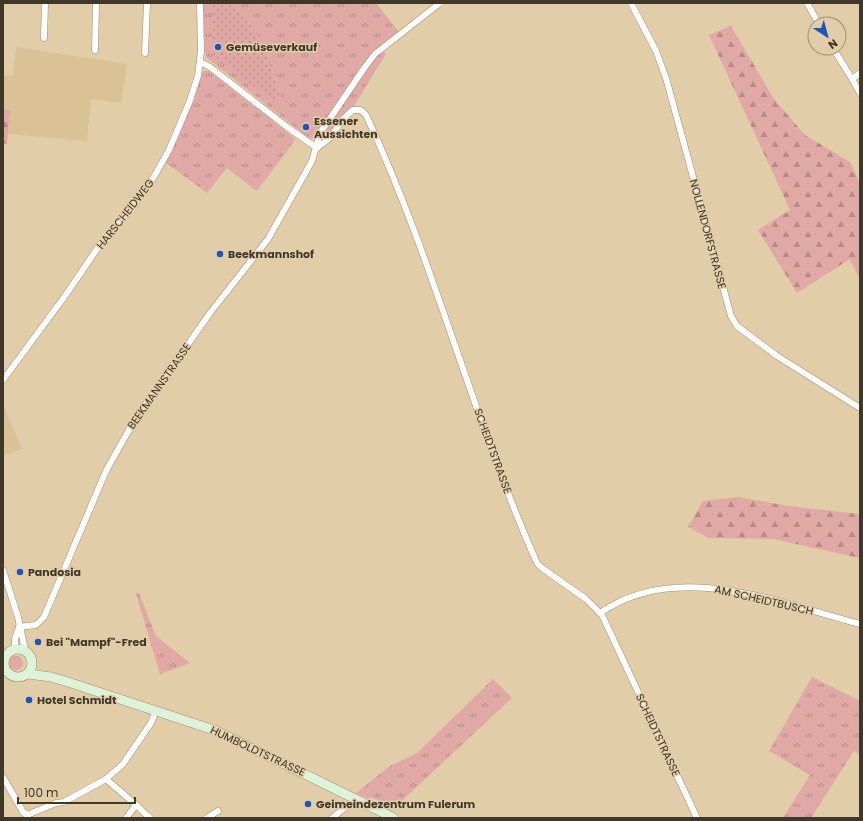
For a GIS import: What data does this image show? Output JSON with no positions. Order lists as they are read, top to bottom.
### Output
{
  "streets": {
    "street": [
      "HARSCHEIDWEG",
      "NOLLENDORFSTRASSE",
      "BEEKMANNSTRASSE",
      "SCHEIDTSTRASSE",
      "AM SCHEIDTBUSCH",
      "HUMBOLDTSTRASSE"
    ]
  },
  "crossings": [
    ["BEEKMANNSTRASSE", "SCHEIDTSTRASSE"],
    ["BEEKMANNSTRASSE", "HUMBOLDTSTRASSE"],
    ["SCHEIDTSTRASSE", "AM SCHEIDTBUSCH"]
  ],
  "places": [
    "Gemüseverkauf",
    "Essener Aussichten",
    "Beekmannshof",
    "Pandosia",
    "Bei \"Mampf\"-Fred",
    "Hotel Schmidt",
    "Geimeindezentrum Fulerum"
  ],
  "scale_bar": "100 m",
  "north": "bottom right"
}
